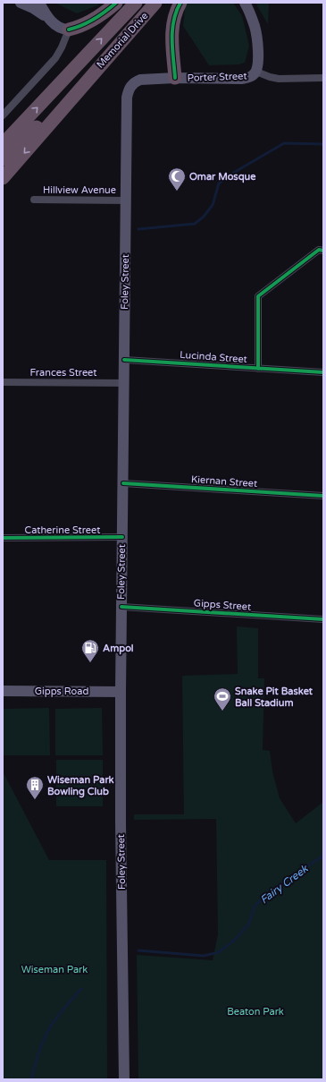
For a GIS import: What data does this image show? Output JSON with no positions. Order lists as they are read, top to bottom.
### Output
{
  "streets": {
    "highway": ["Memorial Drive"],
    "main road": ["Porter Street", "Foley Street", "Gipps Road"],
    "street": [
      "Hillview Avenue",
      "Lucinda Street",
      "Frances Street",
      "Kiernan Street",
      "Catherine Street",
      "Gipps Street"
    ]
  },
  "crossings": [
    ["Porter Street", "Foley Street"],
    ["Hillview Avenue", "Foley Street"],
    ["Foley Street", "Lucinda Street"],
    ["Foley Street", "Frances Street"],
    ["Foley Street", "Kiernan Street"],
    ["Foley Street", "Catherine Street"],
    ["Foley Street", "Gipps Street"],
    ["Foley Street", "Gipps Road"]
  ],
  "water": ["Fairy Creek"],
  "parks": ["Wiseman Park", "Beaton Park"],
  "places": {
    "mosque": ["Omar Mosque"],
    "fuel station": ["Ampol"],
    "sports": ["Snake Pit Basket Ball Stadium"],
    "building": ["Wiseman Park Bowling Club"]
  }
}
